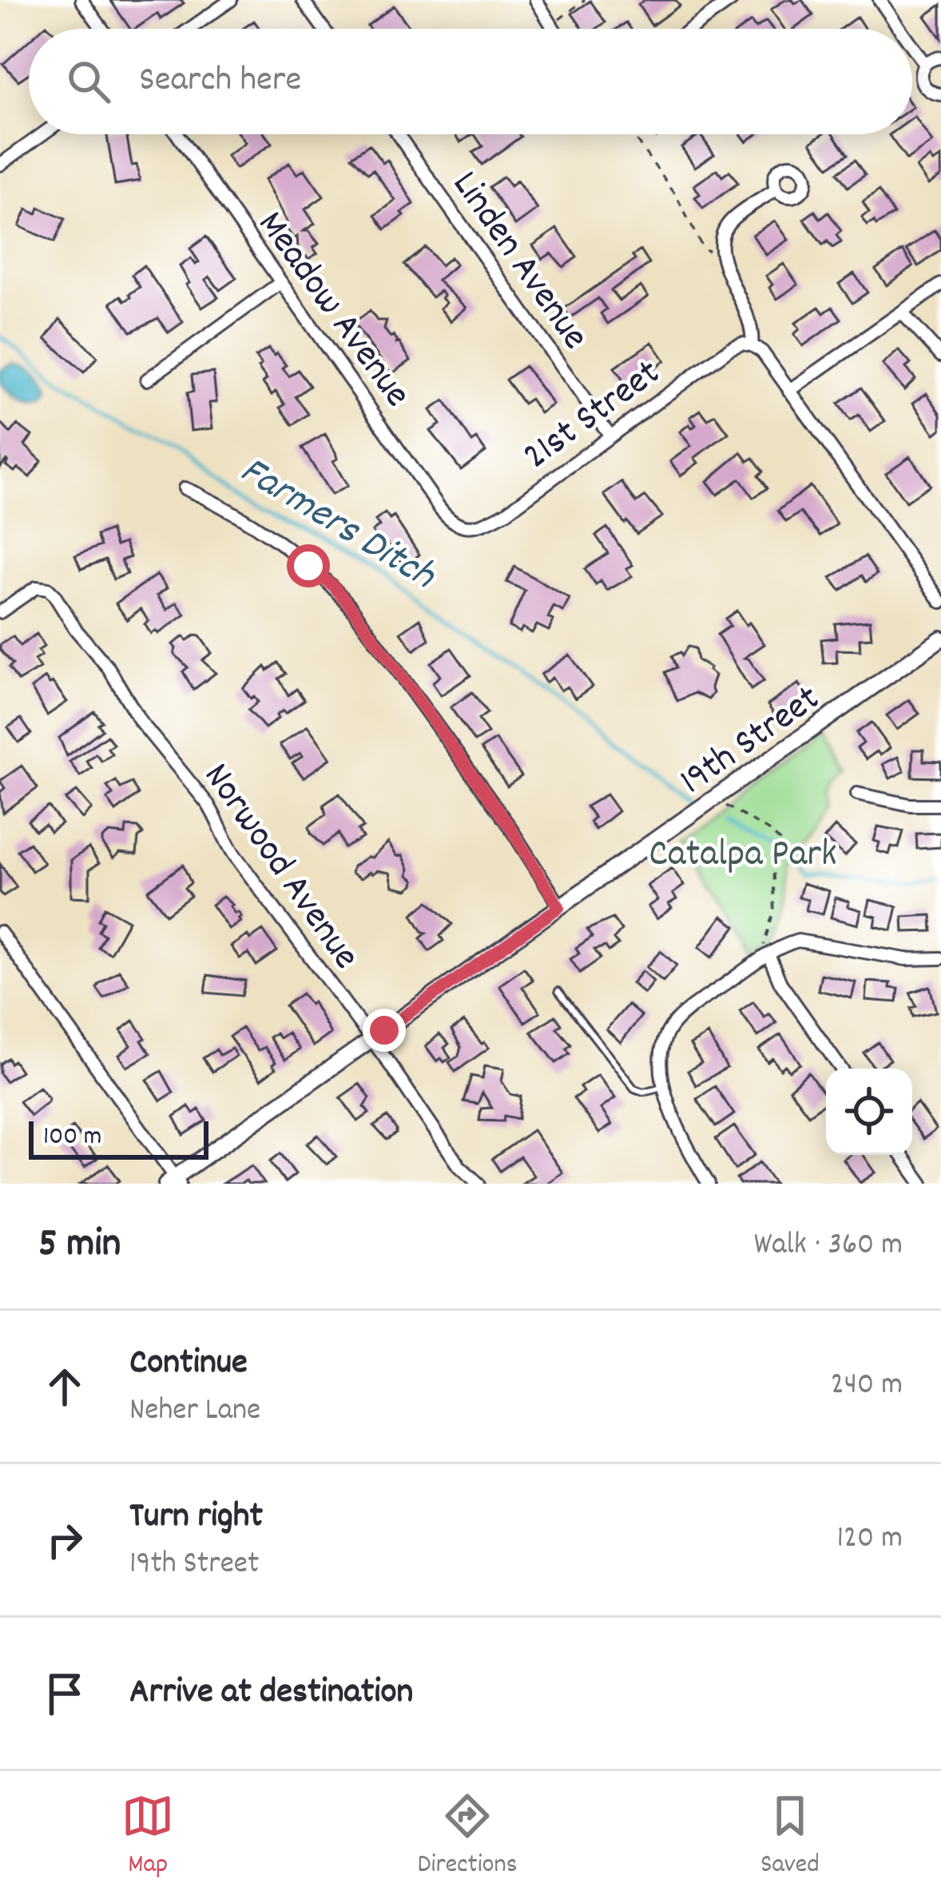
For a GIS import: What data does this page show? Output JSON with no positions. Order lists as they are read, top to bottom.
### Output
{
  "streets": {
    "street": [
      "Linden Avenue",
      "Meadow Avenue",
      "21st Street",
      "19th Street",
      "Norwood Avenue"
    ]
  },
  "crossings": [
    ["Linden Avenue", "21st Street"],
    ["Meadow Avenue", "21st Street"],
    ["19th Street", "Norwood Avenue"]
  ],
  "water": ["Farmers Ditch"],
  "parks": ["Catalpa Park"],
  "scale_bar": "100 m",
  "page": {
    "search": "Search here",
    "scale": "100 m",
    "heading": ["5 min", "Walk · 360 m"],
    "list": [
      ["Continue", "Neher Lane", "240 m"],
      ["Turn right", "19th Street", "120 m"],
      "Arrive at destination"
    ],
    "nav": ["Map", "Directions", "Saved"]
  }
}
